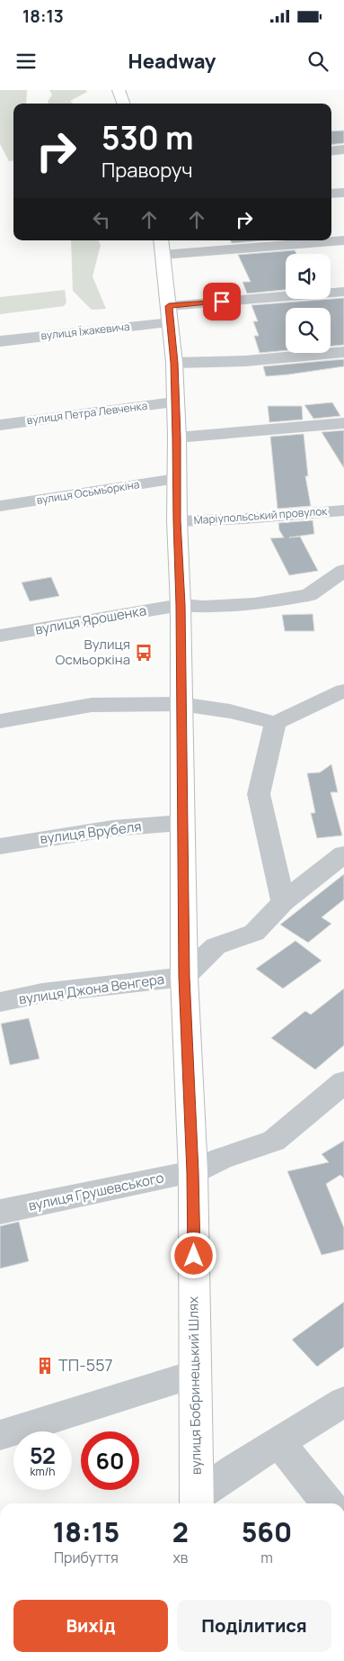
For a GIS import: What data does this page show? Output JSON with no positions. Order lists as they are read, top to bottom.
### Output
{
  "streets": {
    "main road": ["вулиця Бобринецький Шлях"],
    "street": [
      "вулиця Їжакевича",
      "вулиця Петра Левченка",
      "вулиця Осьмьоркіна",
      "Маріупольський провулок",
      "вулиця Ярошенка",
      "вулиця Врубеля",
      "вулиця Джона Венгера",
      "вулиця Грушевського"
    ]
  },
  "crossings": [
    ["вулиця Їжакевича", "вулиця Бобринецький Шлях"],
    ["вулиця Петра Левченка", "вулиця Бобринецький Шлях"],
    ["вулиця Осьмьоркіна", "вулиця Бобринецький Шлях"],
    ["Маріупольський провулок", "вулиця Бобринецький Шлях"],
    ["вулиця Ярошенка", "вулиця Бобринецький Шлях"],
    ["вулиця Врубеля", "вулиця Бобринецький Шлях"],
    ["вулиця Джона Венгера", "вулиця Бобринецький Шлях"],
    ["вулиця Грушевського", "вулиця Бобринецький Шлях"]
  ],
  "places": {
    "bus stop": ["Вулиця Осмьоркіна"],
    "building": ["ТП-557"]
  },
  "page": {
    "status": "18:13",
    "header": "Headway",
    "turn": ["530 m", "Праворуч"],
    "speed": "52 km/h",
    "limit": "60",
    "eta": [
      "18:15",
      "Прибуття",
      "2",
      "хв",
      "560",
      "m"
    ],
    "buttons": ["Вихід", "Поділитися"]
  }
}
